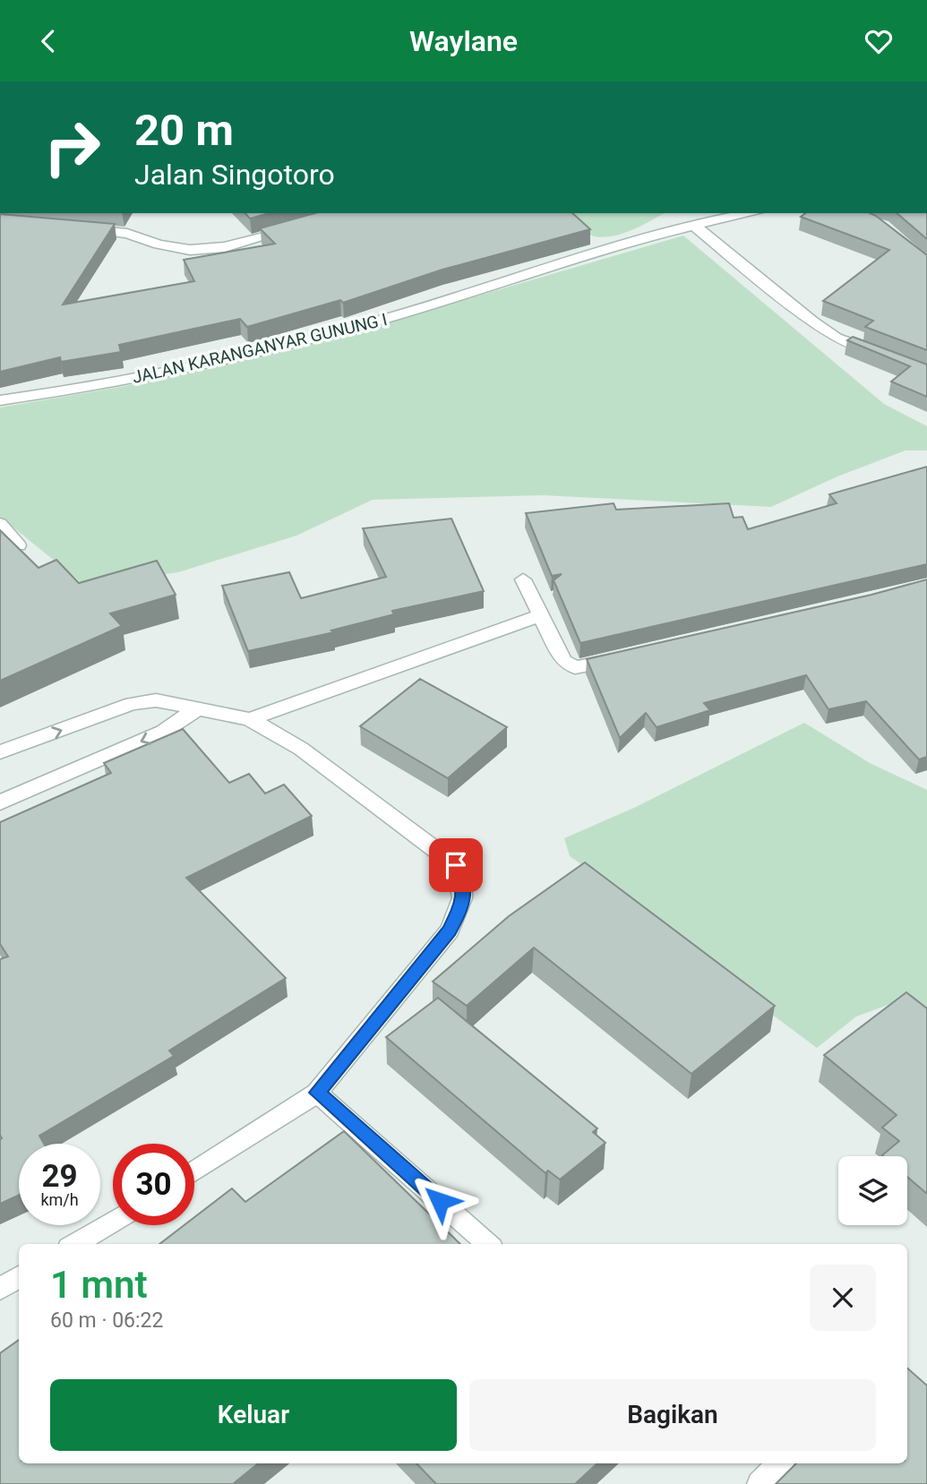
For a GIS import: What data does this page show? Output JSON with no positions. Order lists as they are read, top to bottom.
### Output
{
  "streets": {
    "street": ["JALAN KARANGANYAR GUNUNG I"]
  },
  "page": {
    "header": "Waylane",
    "turn": ["20 m", "Jalan Singotoro"],
    "speed": "29 km/h",
    "limit": "30",
    "heading": ["1 mnt", "60 m · 06:22"],
    "buttons": ["Keluar", "Bagikan"]
  }
}
